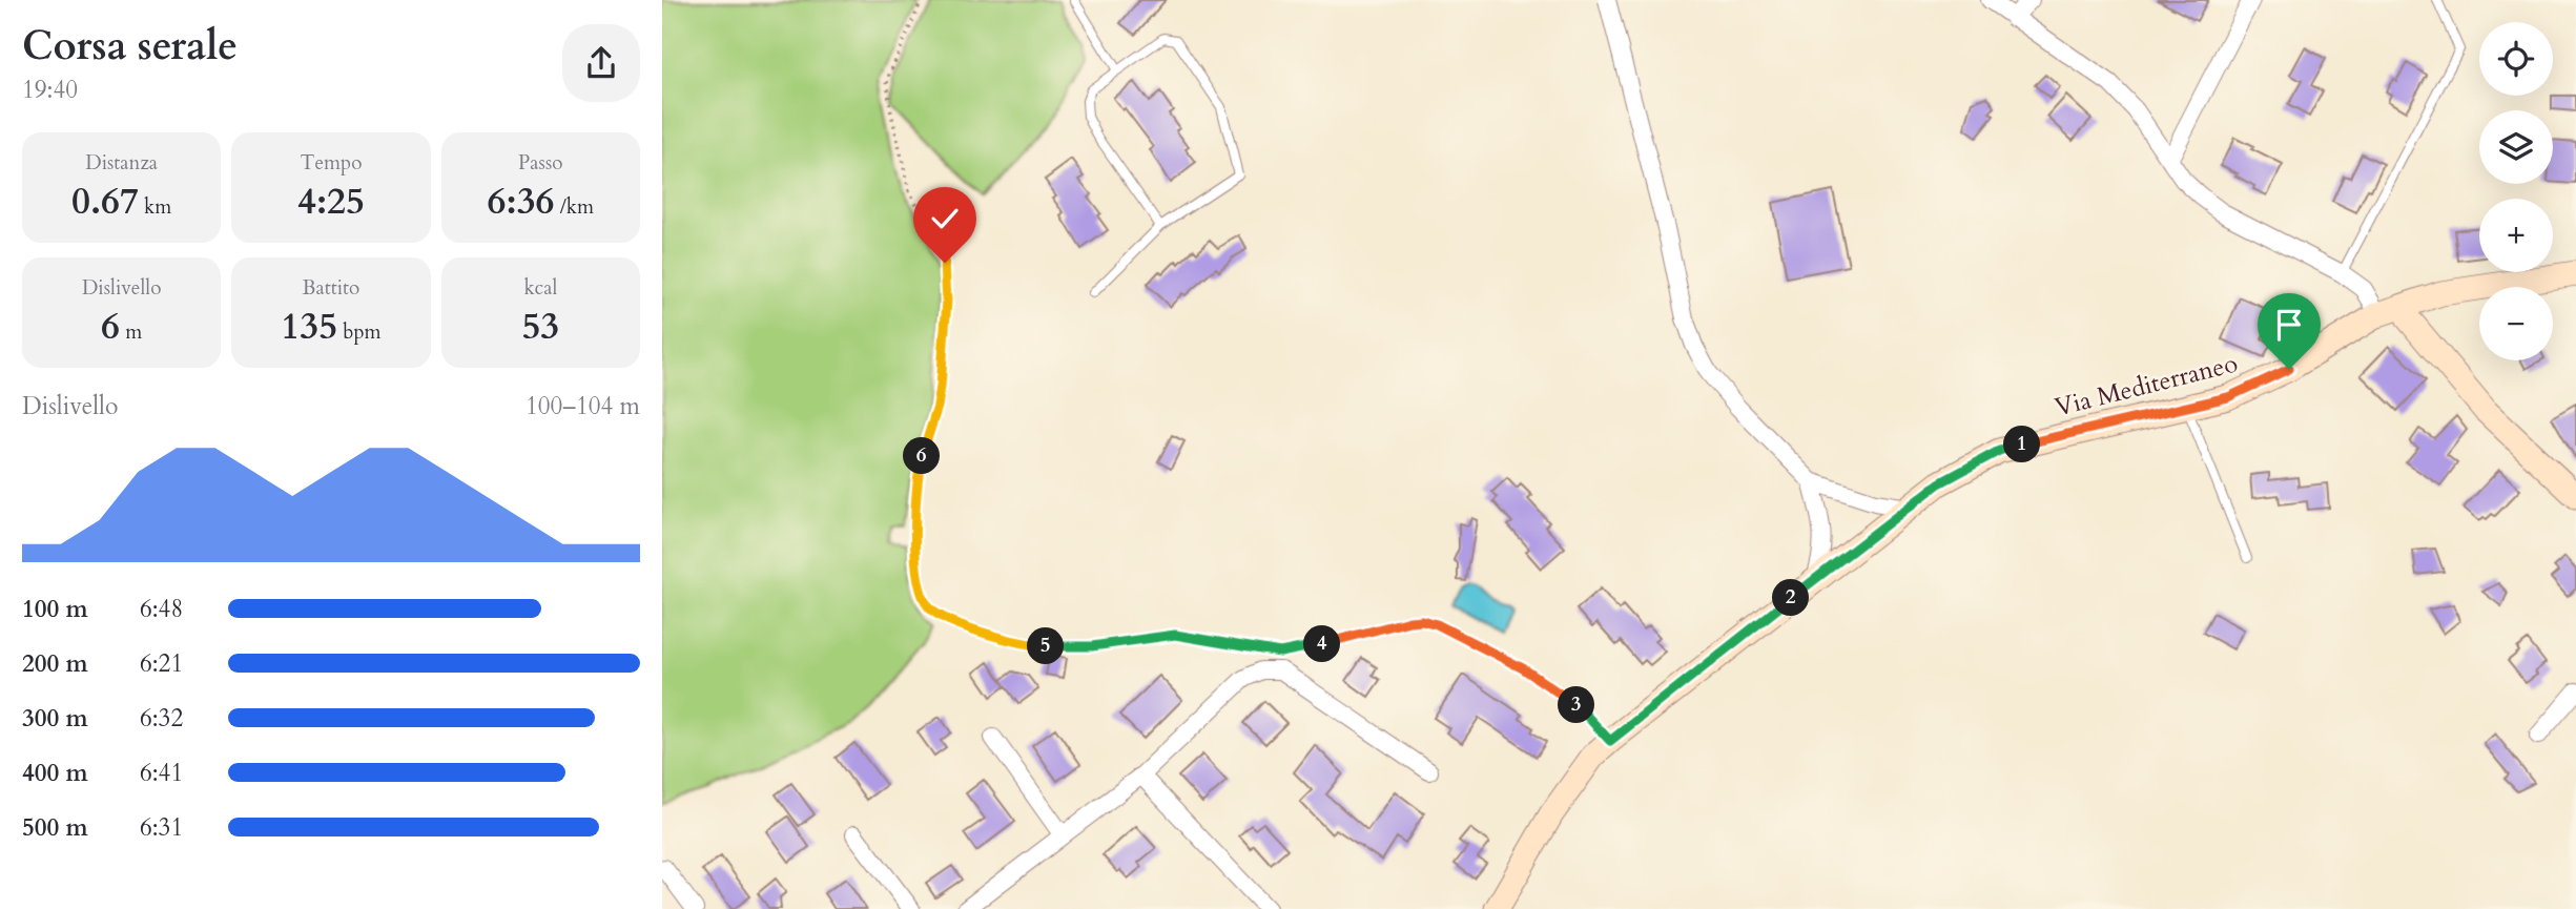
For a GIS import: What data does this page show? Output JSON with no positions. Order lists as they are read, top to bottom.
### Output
{
  "streets": {
    "street": ["Via Mediterraneo"]
  },
  "page": {
    "heading": ["Corsa serale", "19:40"],
    "map_buttons": ["+", "−"],
    "stats": [
      ["Distanza", "0.67 km"],
      ["Tempo", "4:25"],
      ["Passo", "6:36 /km"],
      ["Dislivello", "6 m"],
      ["Battito", "135 bpm"],
      ["kcal", "53"]
    ],
    "chart": ["Dislivello", "100–104 m"],
    "pins": [
      "1",
      "6",
      "2",
      "4",
      "5",
      "3"
    ],
    "list": [
      {
        "name": "100 m",
        "note": "6:48"
      },
      {
        "name": "200 m",
        "note": "6:21"
      },
      {
        "name": "300 m",
        "note": "6:32"
      },
      {
        "name": "400 m",
        "note": "6:41"
      },
      {
        "name": "500 m",
        "note": "6:31"
      }
    ]
  }
}
